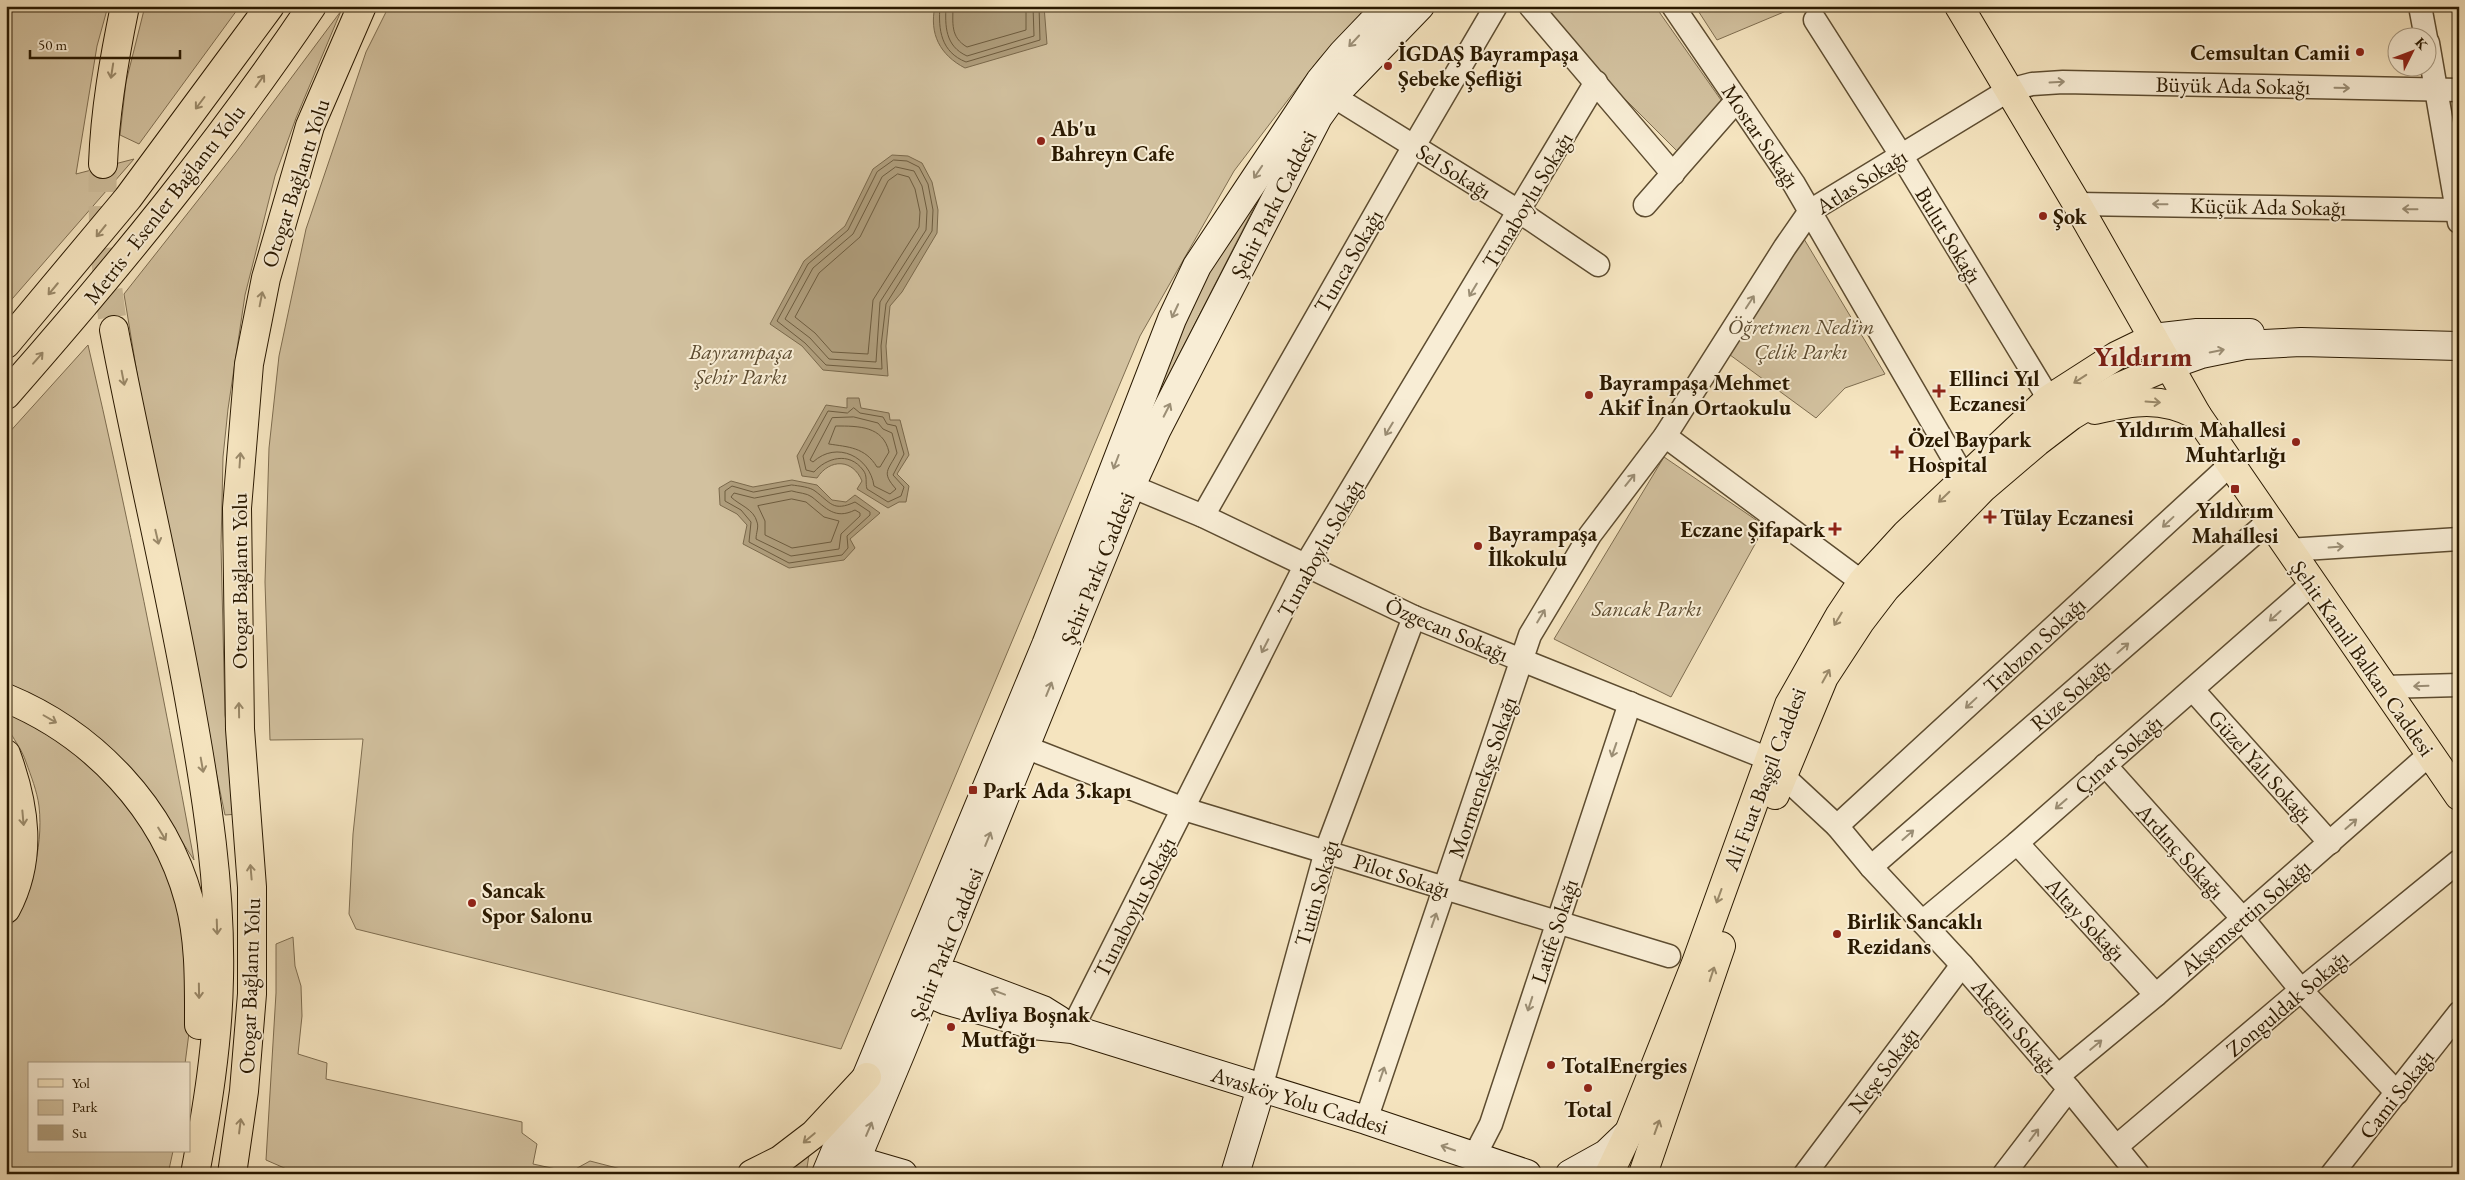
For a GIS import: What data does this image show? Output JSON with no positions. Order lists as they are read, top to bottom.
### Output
{
  "streets": {
    "main road": [
      "Otogar Bağlantı Yolu",
      "Metris - Esenler Bağlantı Yolu",
      "Şehir Parkı Caddesi",
      "Şehit Kamil Balkan Caddesi",
      "Ali Fuat Başgil Caddesi",
      "Tutin Sokağı",
      "Avasköy Yolu Caddesi"
    ],
    "street": [
      "Büyük Ada Sokağı",
      "Mostar Sokağı",
      "Sel Sokağı",
      "Atlas Sokağı",
      "Tunaboylu Sokağı",
      "Küçük Ada Sokağı",
      "Bulut Sokağı",
      "Tunca Sokağı",
      "Özgecan Sokağı",
      "Trabzon Sokağı",
      "Rize Sokağı",
      "Çınar Sokağı",
      "Güzel Yalı Sokağı",
      "Mormenekşe Sokağı",
      "Ardınç Sokağı",
      "Pilot Sokağı",
      "Akşemsettin Sokağı",
      "Altay Sokağı",
      "Latife Sokağı",
      "Zonguldak Sokağı",
      "Akgün Sokağı",
      "Neşe Sokağı",
      "Cami Sokağı"
    ]
  },
  "crossings": [
    ["Büyük Ada Sokağı", "Atlas Sokağı"],
    ["Büyük Ada Sokağı", "Şehit Kamil Balkan Caddesi"],
    ["Mostar Sokağı", "Atlas Sokağı"],
    ["Mostar Sokağı", "Ali Fuat Başgil Caddesi"],
    ["Sel Sokağı", "Tunaboylu Sokağı"],
    ["Sel Sokağı", "Şehir Parkı Caddesi"],
    ["Sel Sokağı", "Tunca Sokağı"],
    ["Atlas Sokağı", "Bulut Sokağı"],
    ["Atlas Sokağı", "Özgecan Sokağı"],
    ["Atlas Sokağı", "Şehit Kamil Balkan Caddesi"],
    ["Atlas Sokağı", "Mormenekşe Sokağı"],
    ["Tunaboylu Sokağı", "Özgecan Sokağı"],
    ["Tunaboylu Sokağı", "Pilot Sokağı"],
    ["Tunaboylu Sokağı", "Avasköy Yolu Caddesi"],
    ["Şehir Parkı Caddesi", "Özgecan Sokağı"],
    ["Şehir Parkı Caddesi", "Pilot Sokağı"],
    ["Şehir Parkı Caddesi", "Avasköy Yolu Caddesi"],
    ["Küçük Ada Sokağı", "Şehit Kamil Balkan Caddesi"],
    ["Bulut Sokağı", "Ali Fuat Başgil Caddesi"],
    ["Tunca Sokağı", "Özgecan Sokağı"],
    ["Özgecan Sokağı", "Mormenekşe Sokağı"],
    ["Özgecan Sokağı", "Ali Fuat Başgil Caddesi"],
    ["Özgecan Sokağı", "Tutin Sokağı"],
    ["Özgecan Sokağı", "Latife Sokağı"],
    ["Özgecan Sokağı", "Akgün Sokağı"],
    ["Trabzon Sokağı", "Şehit Kamil Balkan Caddesi"],
    ["Trabzon Sokağı", "Akgün Sokağı"],
    ["Şehit Kamil Balkan Caddesi", "Rize Sokağı"],
    ["Şehit Kamil Balkan Caddesi", "Çınar Sokağı"],
    ["Şehit Kamil Balkan Caddesi", "Ali Fuat Başgil Caddesi"],
    ["Şehit Kamil Balkan Caddesi", "Akşemsettin Sokağı"],
    ["Rize Sokağı", "Akgün Sokağı"],
    ["Çınar Sokağı", "Güzel Yalı Sokağı"],
    ["Çınar Sokağı", "Ardınç Sokağı"],
    ["Çınar Sokağı", "Altay Sokağı"],
    ["Çınar Sokağı", "Akgün Sokağı"],
    ["Güzel Yalı Sokağı", "Akşemsettin Sokağı"],
    ["Mormenekşe Sokağı", "Pilot Sokağı"],
    ["Mormenekşe Sokağı", "Avasköy Yolu Caddesi"],
    ["Ali Fuat Başgil Caddesi", "Akgün Sokağı"],
    ["Ardınç Sokağı", "Akşemsettin Sokağı"],
    ["Ardınç Sokağı", "Zonguldak Sokağı"],
    ["Ardınç Sokağı", "Cami Sokağı"],
    ["Pilot Sokağı", "Tutin Sokağı"],
    ["Pilot Sokağı", "Latife Sokağı"],
    ["Tutin Sokağı", "Avasköy Yolu Caddesi"],
    ["Akşemsettin Sokağı", "Altay Sokağı"],
    ["Akşemsettin Sokağı", "Akgün Sokağı"],
    ["Latife Sokağı", "Avasköy Yolu Caddesi"],
    ["Zonguldak Sokağı", "Akgün Sokağı"],
    ["Akgün Sokağı", "Neşe Sokağı"]
  ],
  "one_way": [
    "Büyük Ada Sokağı",
    "Atlas Sokağı",
    "Tunaboylu Sokağı",
    "Küçük Ada Sokağı",
    "Trabzon Sokağı",
    "Rize Sokağı",
    "Çınar Sokağı",
    "Mormenekşe Sokağı",
    "Akşemsettin Sokağı",
    "Latife Sokağı"
  ],
  "districts": ["Yıldırım"],
  "parks": ["Öğretmen Nedim Çelik Parkı", "Bayrampaşa Şehir Parkı", "Sancak Parkı"],
  "places": {
    "other": [
      "Cemsultan Camii",
      "İGDAŞ Bayrampaşa Şebeke Şefliği",
      "Ab'u Bahreyn Cafe",
      "Şok",
      "Bayrampaşa Mehmet Akif İnan Ortaokulu",
      "Yıldırım Mahallesi Muhtarlığı",
      "Bayrampaşa İlkokulu",
      "Sancak Spor Salonu",
      "Birlik Sancaklı Rezidans",
      "Avliya Boşnak Mutfağı",
      "TotalEnergies",
      "Total"
    ],
    "health": [
      "Ellinci Yıl Eczanesi",
      "Özel Baypark Hospital",
      "Tülay Eczanesi",
      "Eczane Şifapark"
    ],
    "transit": ["Yıldırım Mahallesi", "Park Ada 3.kapı"]
  },
  "legend": ["Yol", "Park", "Su"],
  "scale_bar": "50 m",
  "north": "top right"
}
